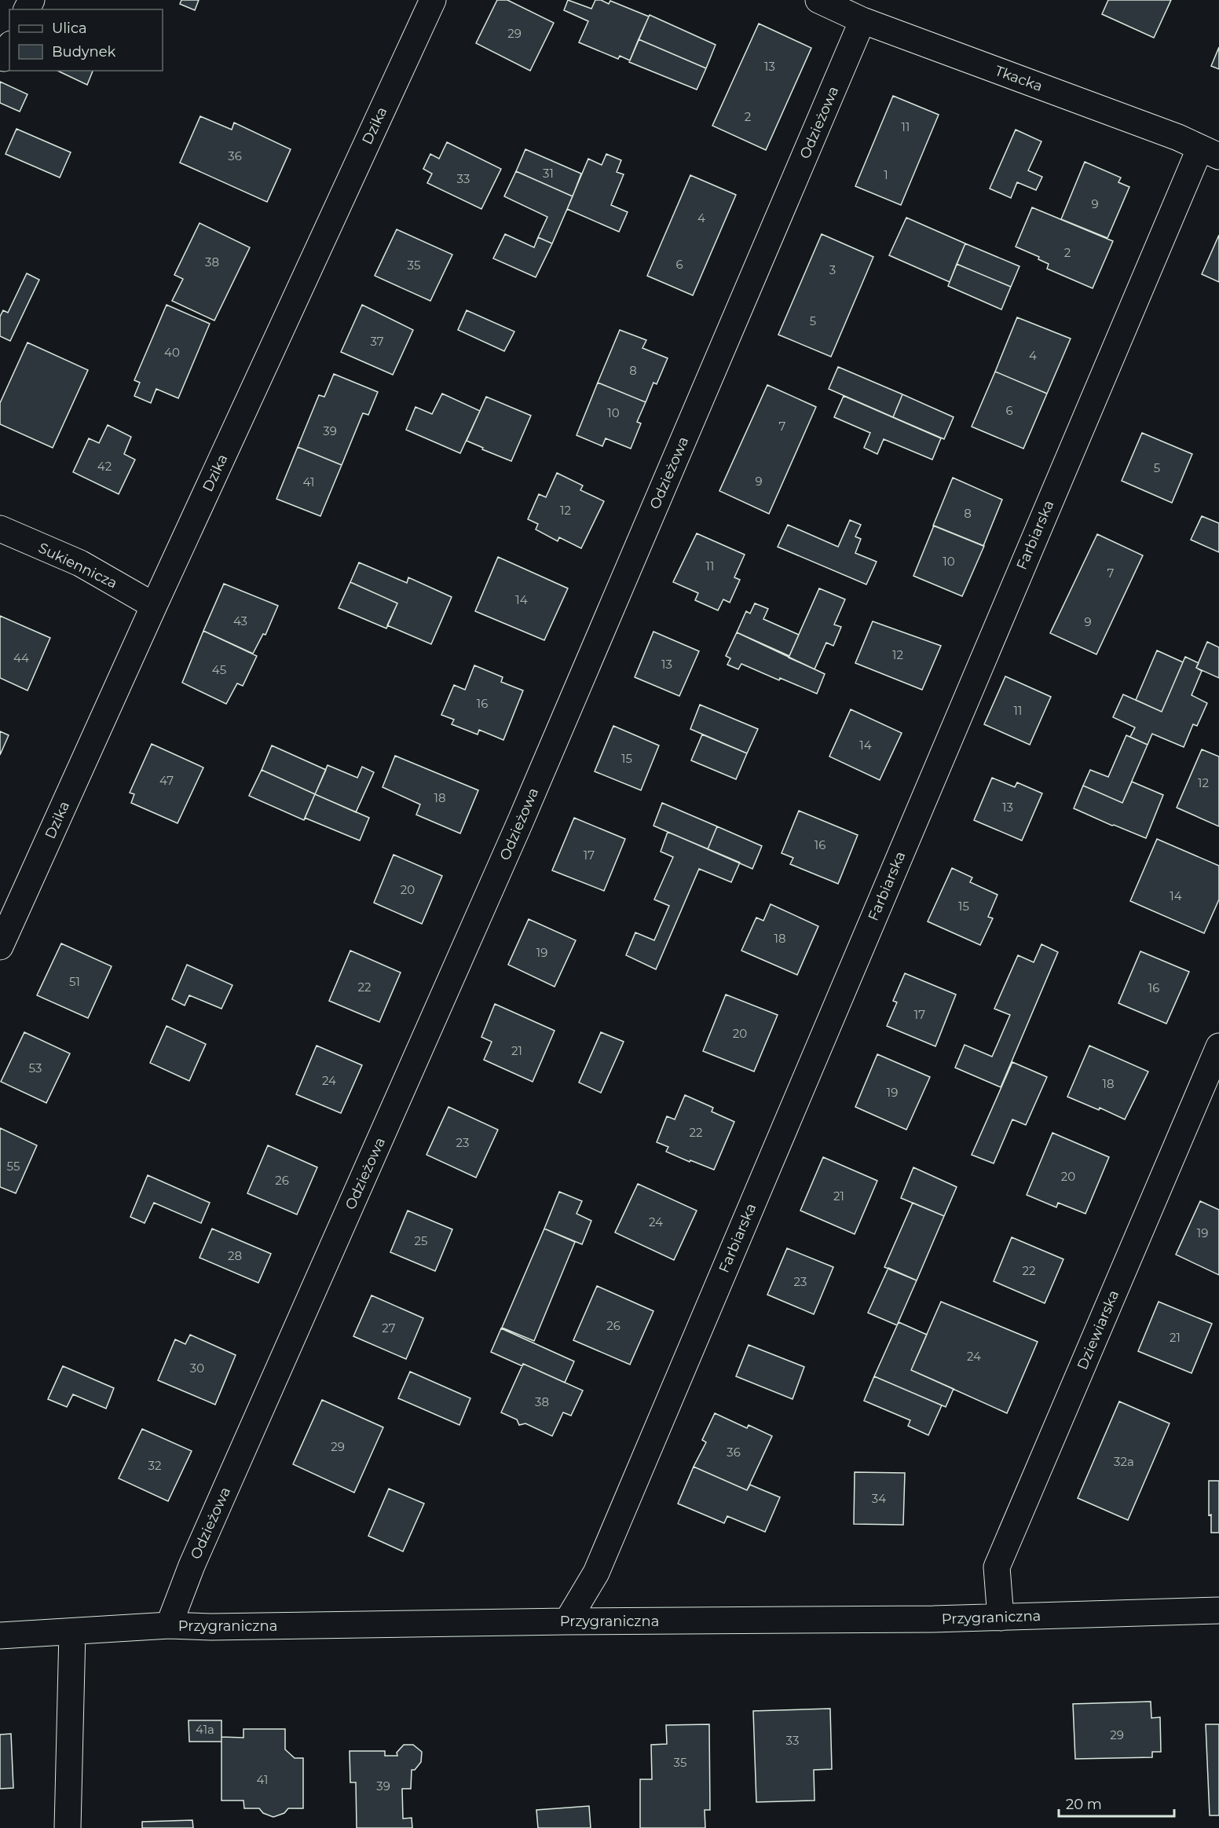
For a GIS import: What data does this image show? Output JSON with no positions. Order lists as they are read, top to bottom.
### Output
{
  "streets": {
    "street": [
      "Tkacka",
      "Odzieżowa",
      "Dzika",
      "Farbiarska",
      "Sukiennicza",
      "Dziewiarska",
      "Przygraniczna"
    ]
  },
  "crossings": [
    ["Tkacka", "Odzieżowa"],
    ["Tkacka", "Farbiarska"],
    ["Odzieżowa", "Przygraniczna"],
    ["Dzika", "Sukiennicza"],
    ["Farbiarska", "Przygraniczna"],
    ["Dziewiarska", "Przygraniczna"]
  ],
  "house_numbers": [
    "29",
    "13",
    "2",
    "11",
    "36",
    "31",
    "1",
    "33",
    "9",
    "4",
    "2",
    "38",
    "6",
    "35",
    "3",
    "5",
    "37",
    "40",
    "4",
    "8",
    "6",
    "10",
    "7",
    "39",
    "42",
    "5",
    "9",
    "41",
    "12",
    "8",
    "10",
    "11",
    "7",
    "14",
    "43",
    "9",
    "12",
    "44",
    "13",
    "45",
    "16",
    "11",
    "14",
    "15",
    "47",
    "12",
    "18",
    "13",
    "16",
    "17",
    "20",
    "14",
    "15",
    "18",
    "19",
    "51",
    "22",
    "16",
    "17",
    "20",
    "21",
    "53",
    "24",
    "18",
    "19",
    "22",
    "23",
    "55",
    "20",
    "26",
    "21",
    "24",
    "19",
    "25",
    "28",
    "22",
    "23",
    "26",
    "27",
    "21",
    "24",
    "30",
    "38",
    "29",
    "36",
    "32a",
    "32",
    "34",
    "41a",
    "29",
    "33",
    "35",
    "41",
    "39"
  ],
  "legend": ["Ulica", "Budynek"],
  "scale_bar": "20 m"
}
